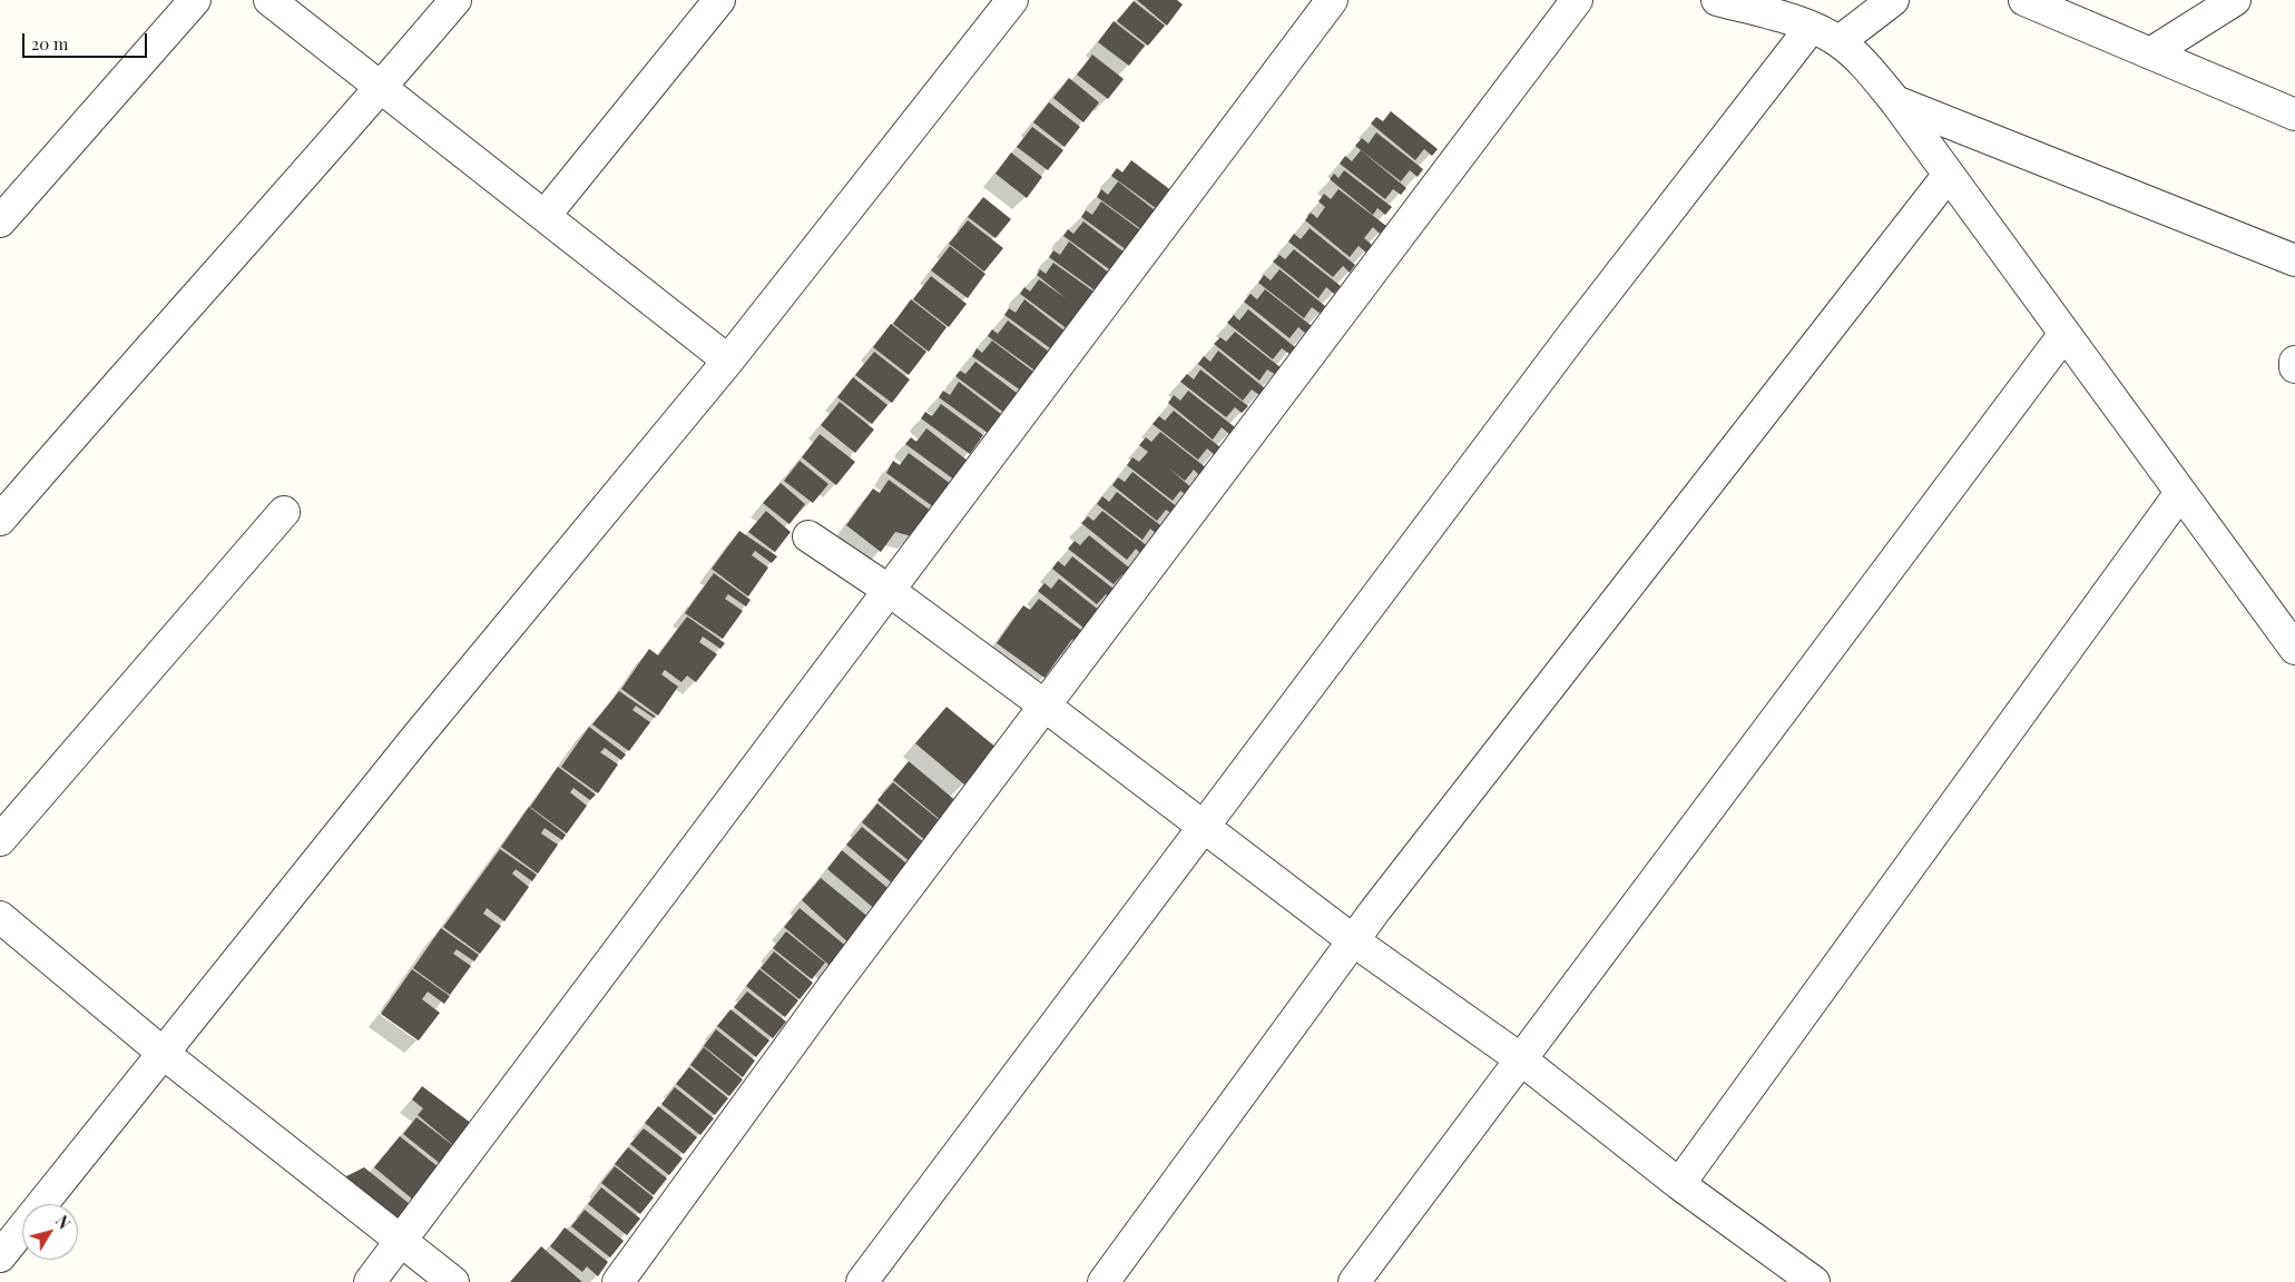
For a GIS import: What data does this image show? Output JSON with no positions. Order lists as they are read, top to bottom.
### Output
{
  "scale_bar": "20 m",
  "north": "top right"
}
